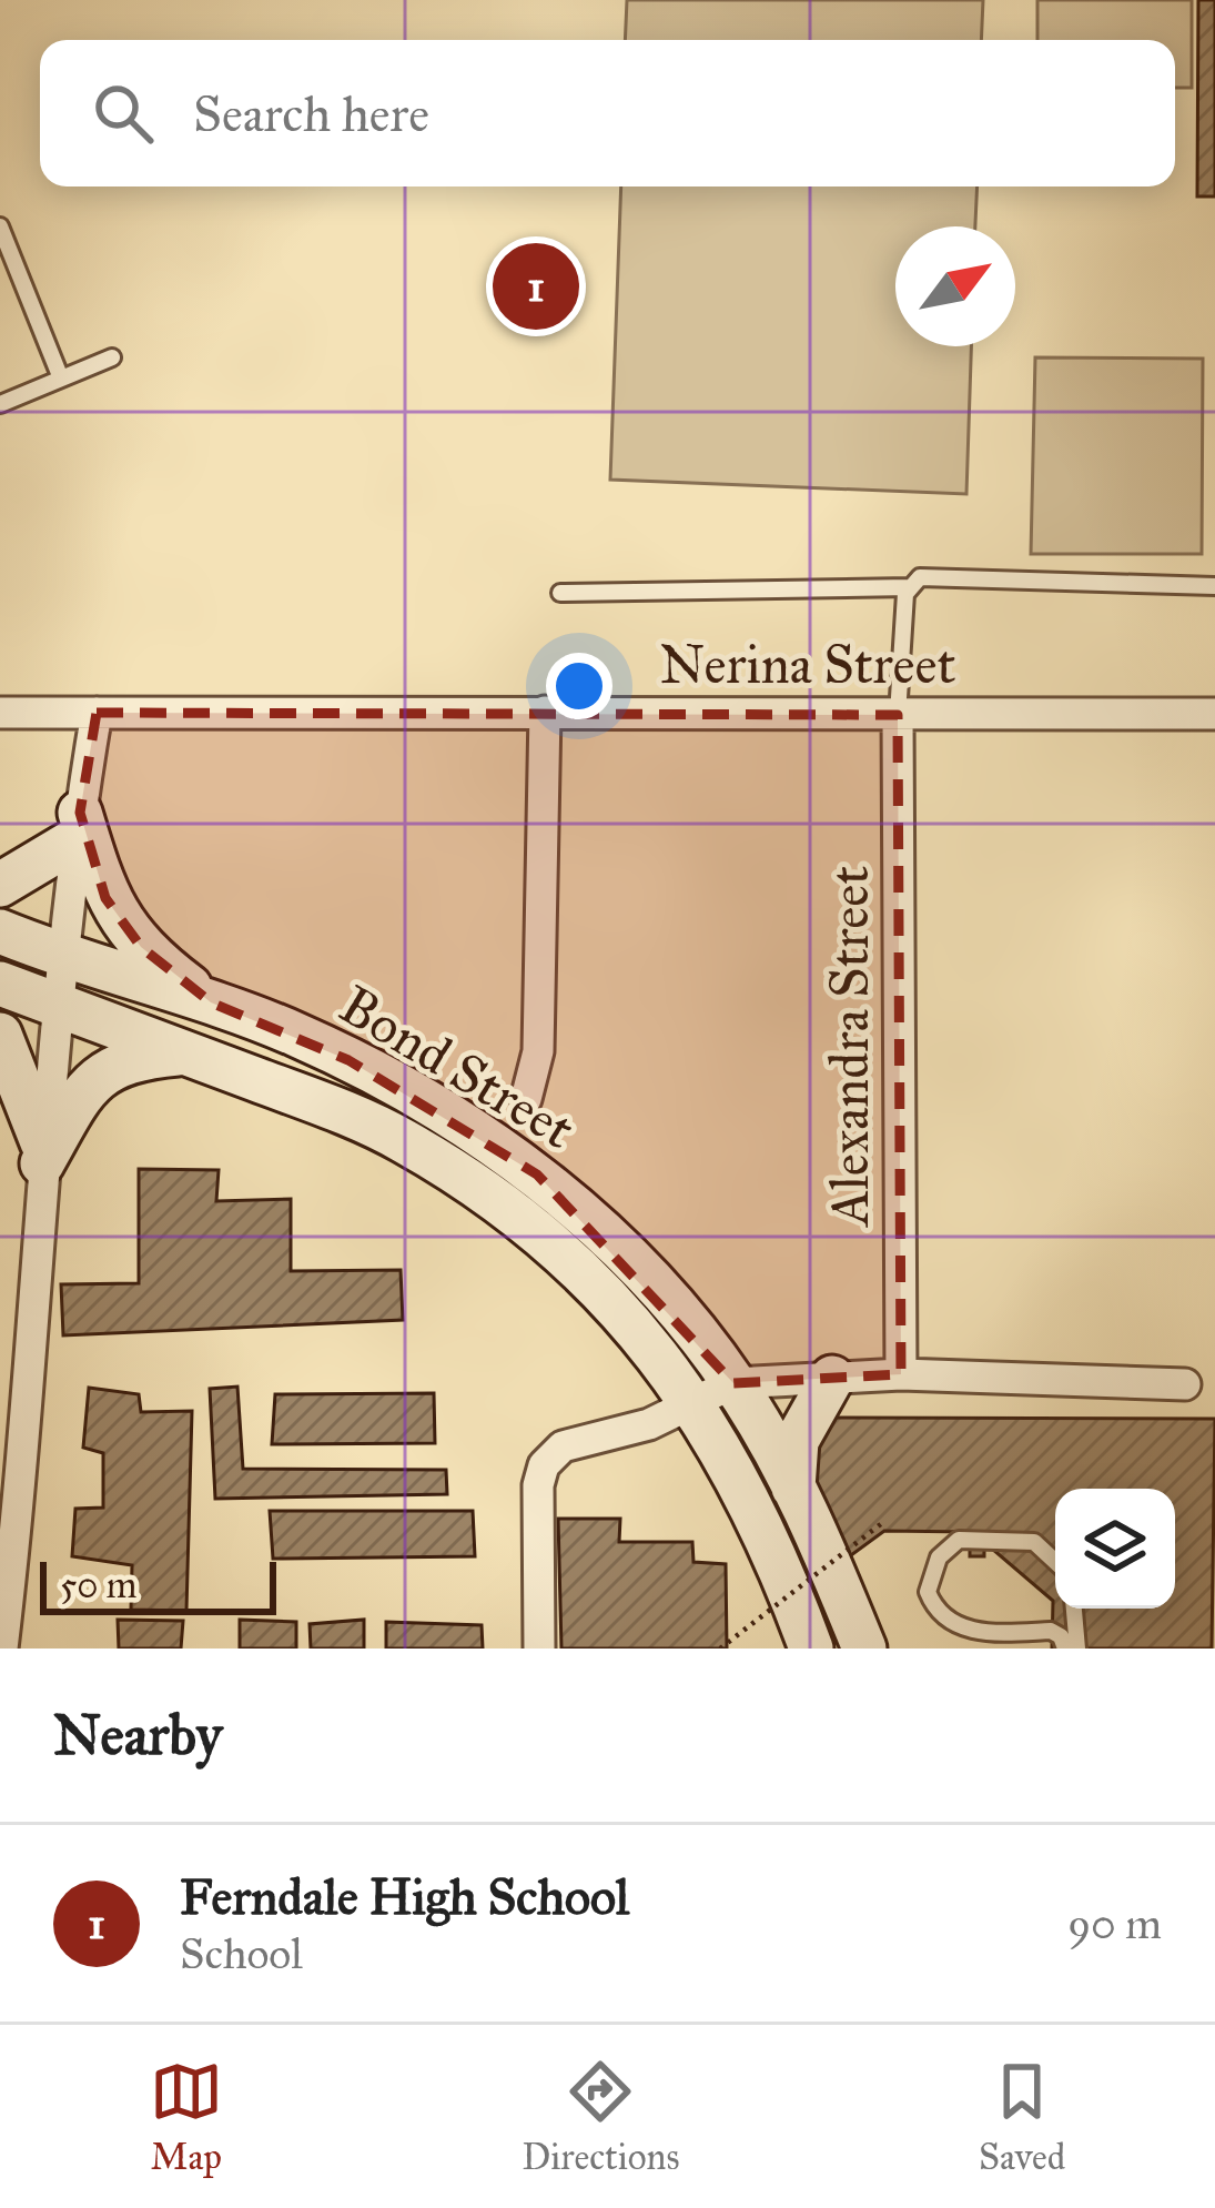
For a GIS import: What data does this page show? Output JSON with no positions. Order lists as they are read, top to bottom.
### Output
{
  "streets": {
    "street": ["Nerina Street", "Alexandra Street", "Bond Street"]
  },
  "crossings": [
    ["Nerina Street", "Alexandra Street"]
  ],
  "scale_bar": "50 m",
  "north": "top right",
  "page": {
    "search": "Search here",
    "pins": "1",
    "scale": "50 m",
    "heading": "Nearby",
    "list": [
      {
        "mark": "1",
        "name": "Ferndale High School",
        "note": "School",
        "value": "90 m"
      }
    ],
    "nav": ["Map", "Directions", "Saved"]
  }
}
